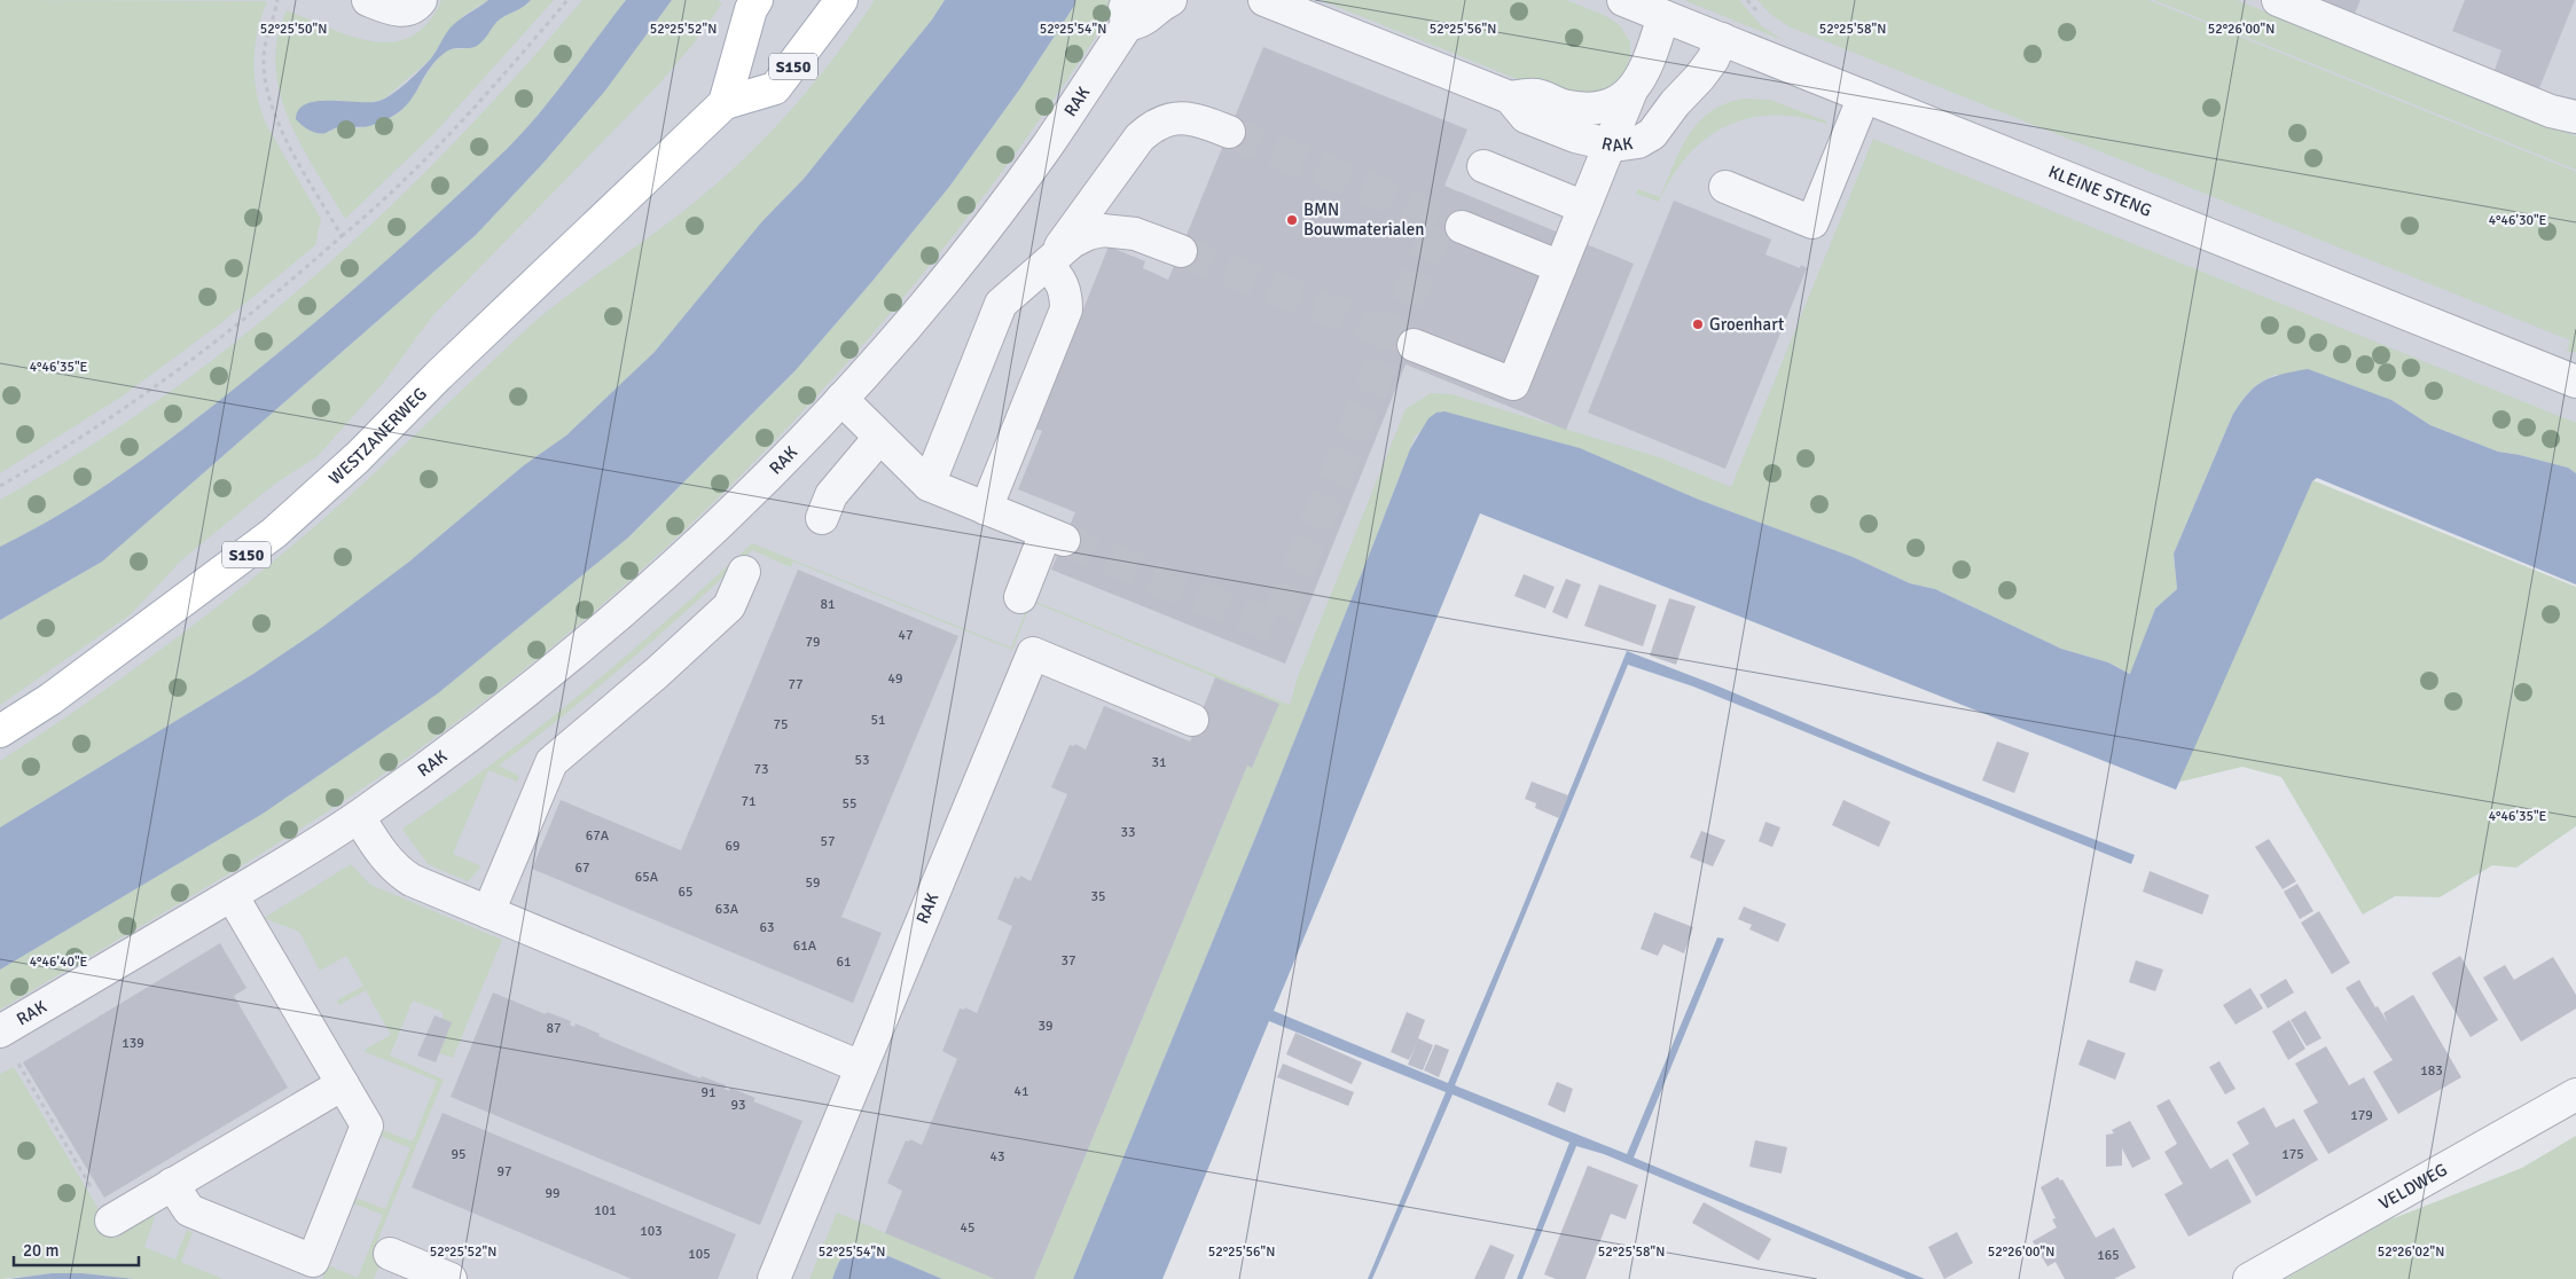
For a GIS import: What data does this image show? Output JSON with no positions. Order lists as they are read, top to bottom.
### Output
{
  "streets": {
    "main road": ["S150", "WESTZANERWEG"],
    "street": ["RAK", "KLEINE STENG", "VELDWEG"]
  },
  "crossings": [
    ["RAK", "KLEINE STENG"]
  ],
  "places": ["BMN Bouwmaterialen", "Groenhart"],
  "house_numbers": [
    "81",
    "47",
    "79",
    "49",
    "77",
    "51",
    "75",
    "53",
    "31",
    "73",
    "71",
    "55",
    "33",
    "67A",
    "57",
    "69",
    "67",
    "65A",
    "59",
    "65",
    "35",
    "63A",
    "63",
    "61A",
    "37",
    "61",
    "39",
    "87",
    "139",
    "183",
    "41",
    "91",
    "93",
    "179",
    "95",
    "175",
    "43",
    "97",
    "99",
    "101",
    "45",
    "103",
    "105",
    "165"
  ],
  "scale_bar": "20 m",
  "coordinates": [
    "52°25'50\"N",
    "52°25'52\"N",
    "52°25'54\"N",
    "52°25'56\"N",
    "52°25'58\"N",
    "52°26'00\"N",
    "4°46'30\"E",
    "4°46'35\"E",
    "4°46'40\"E",
    "52°26'02\"N"
  ]
}
